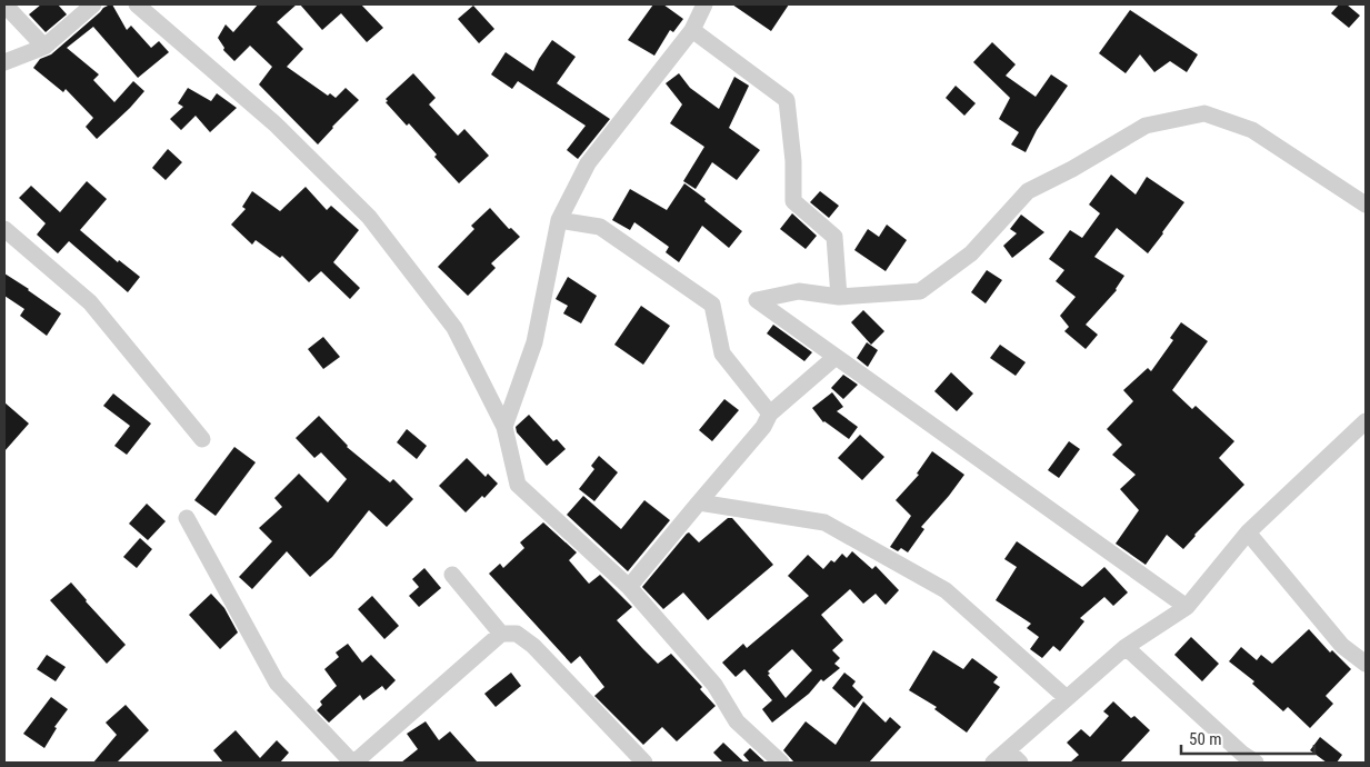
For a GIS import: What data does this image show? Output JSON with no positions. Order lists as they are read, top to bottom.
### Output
{
  "scale_bar": "50 m"
}
